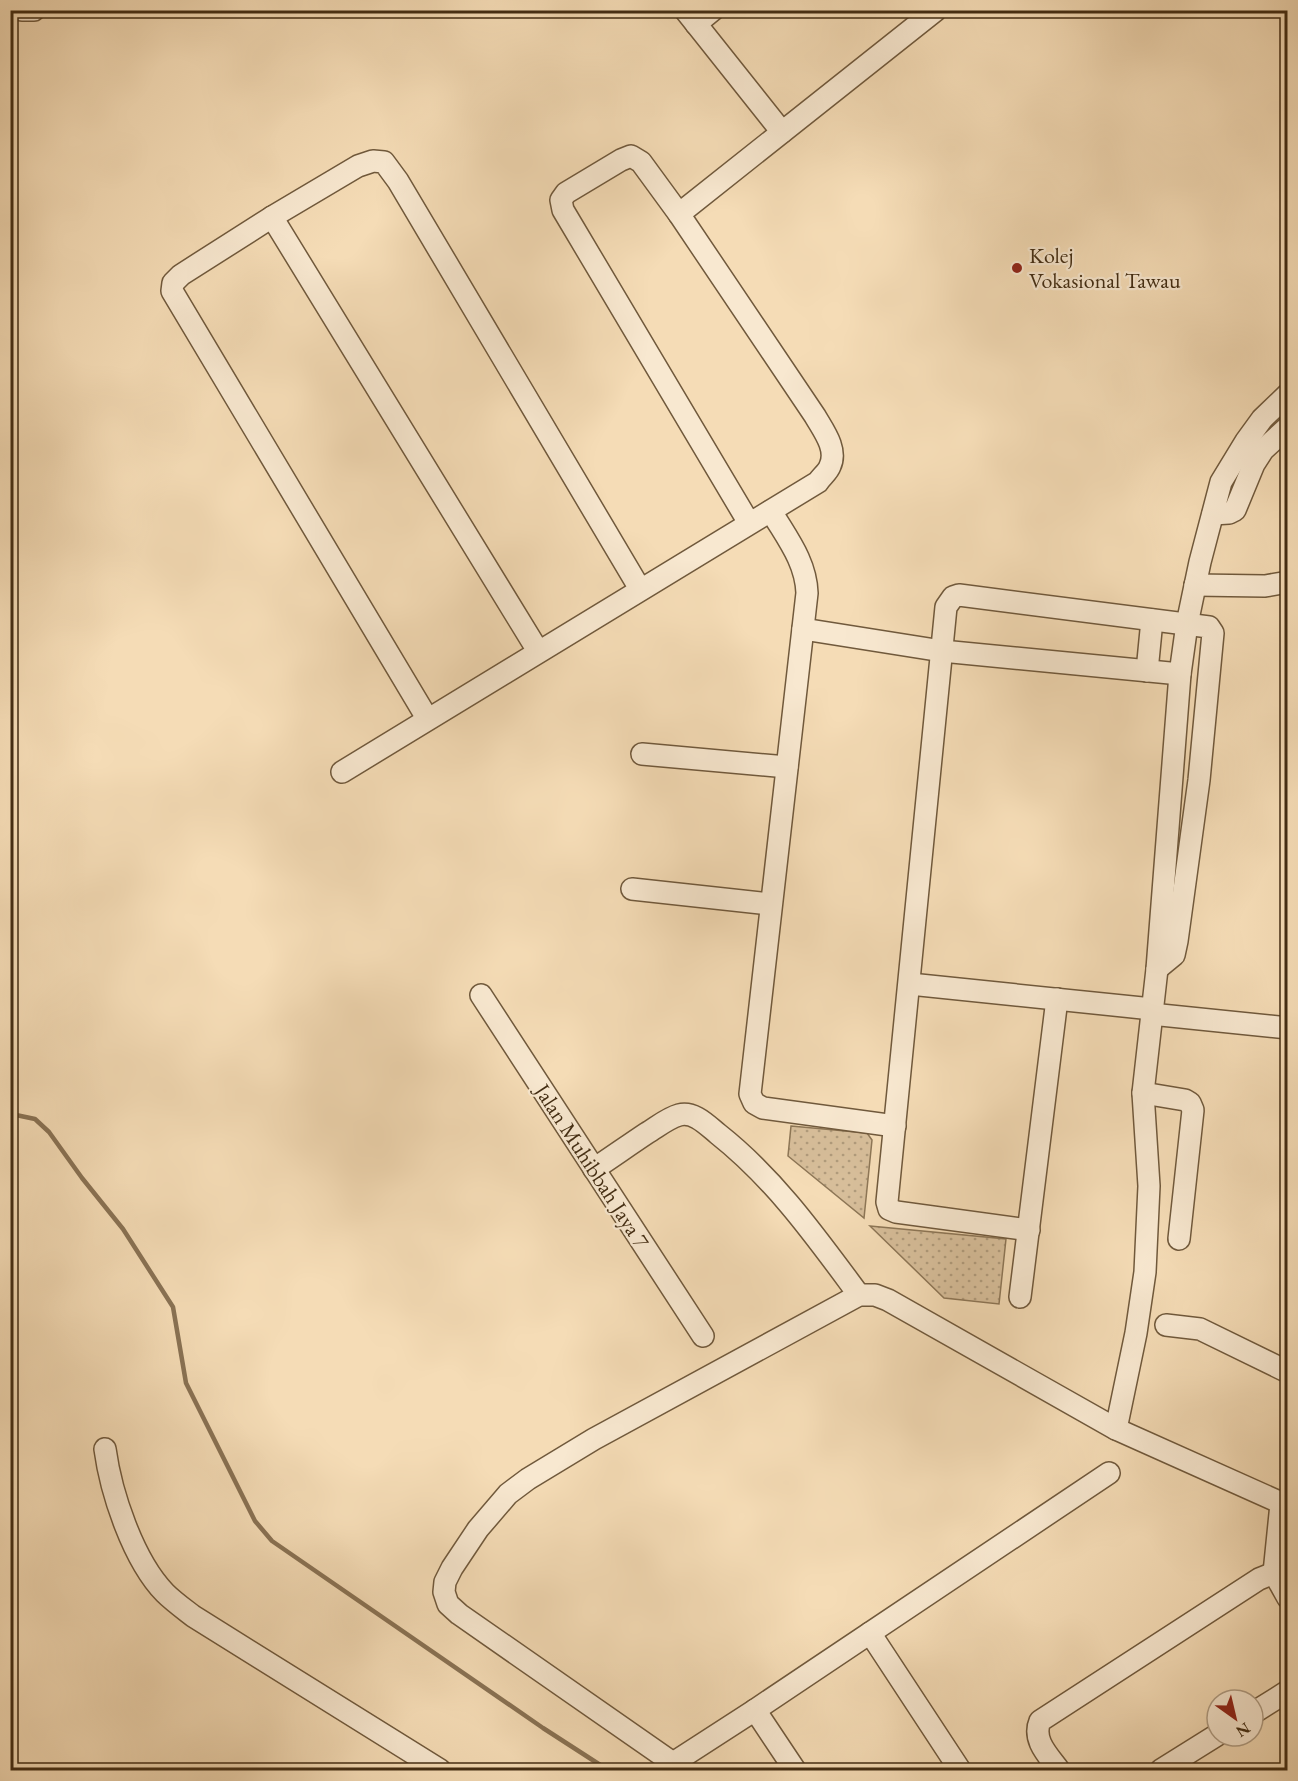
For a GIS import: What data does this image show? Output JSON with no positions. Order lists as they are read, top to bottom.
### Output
{
  "streets": {
    "street": ["Jalan Muhibbah Jaya 7"]
  },
  "places": ["Kolej Vokasional Tawau"],
  "north": "bottom right"
}
